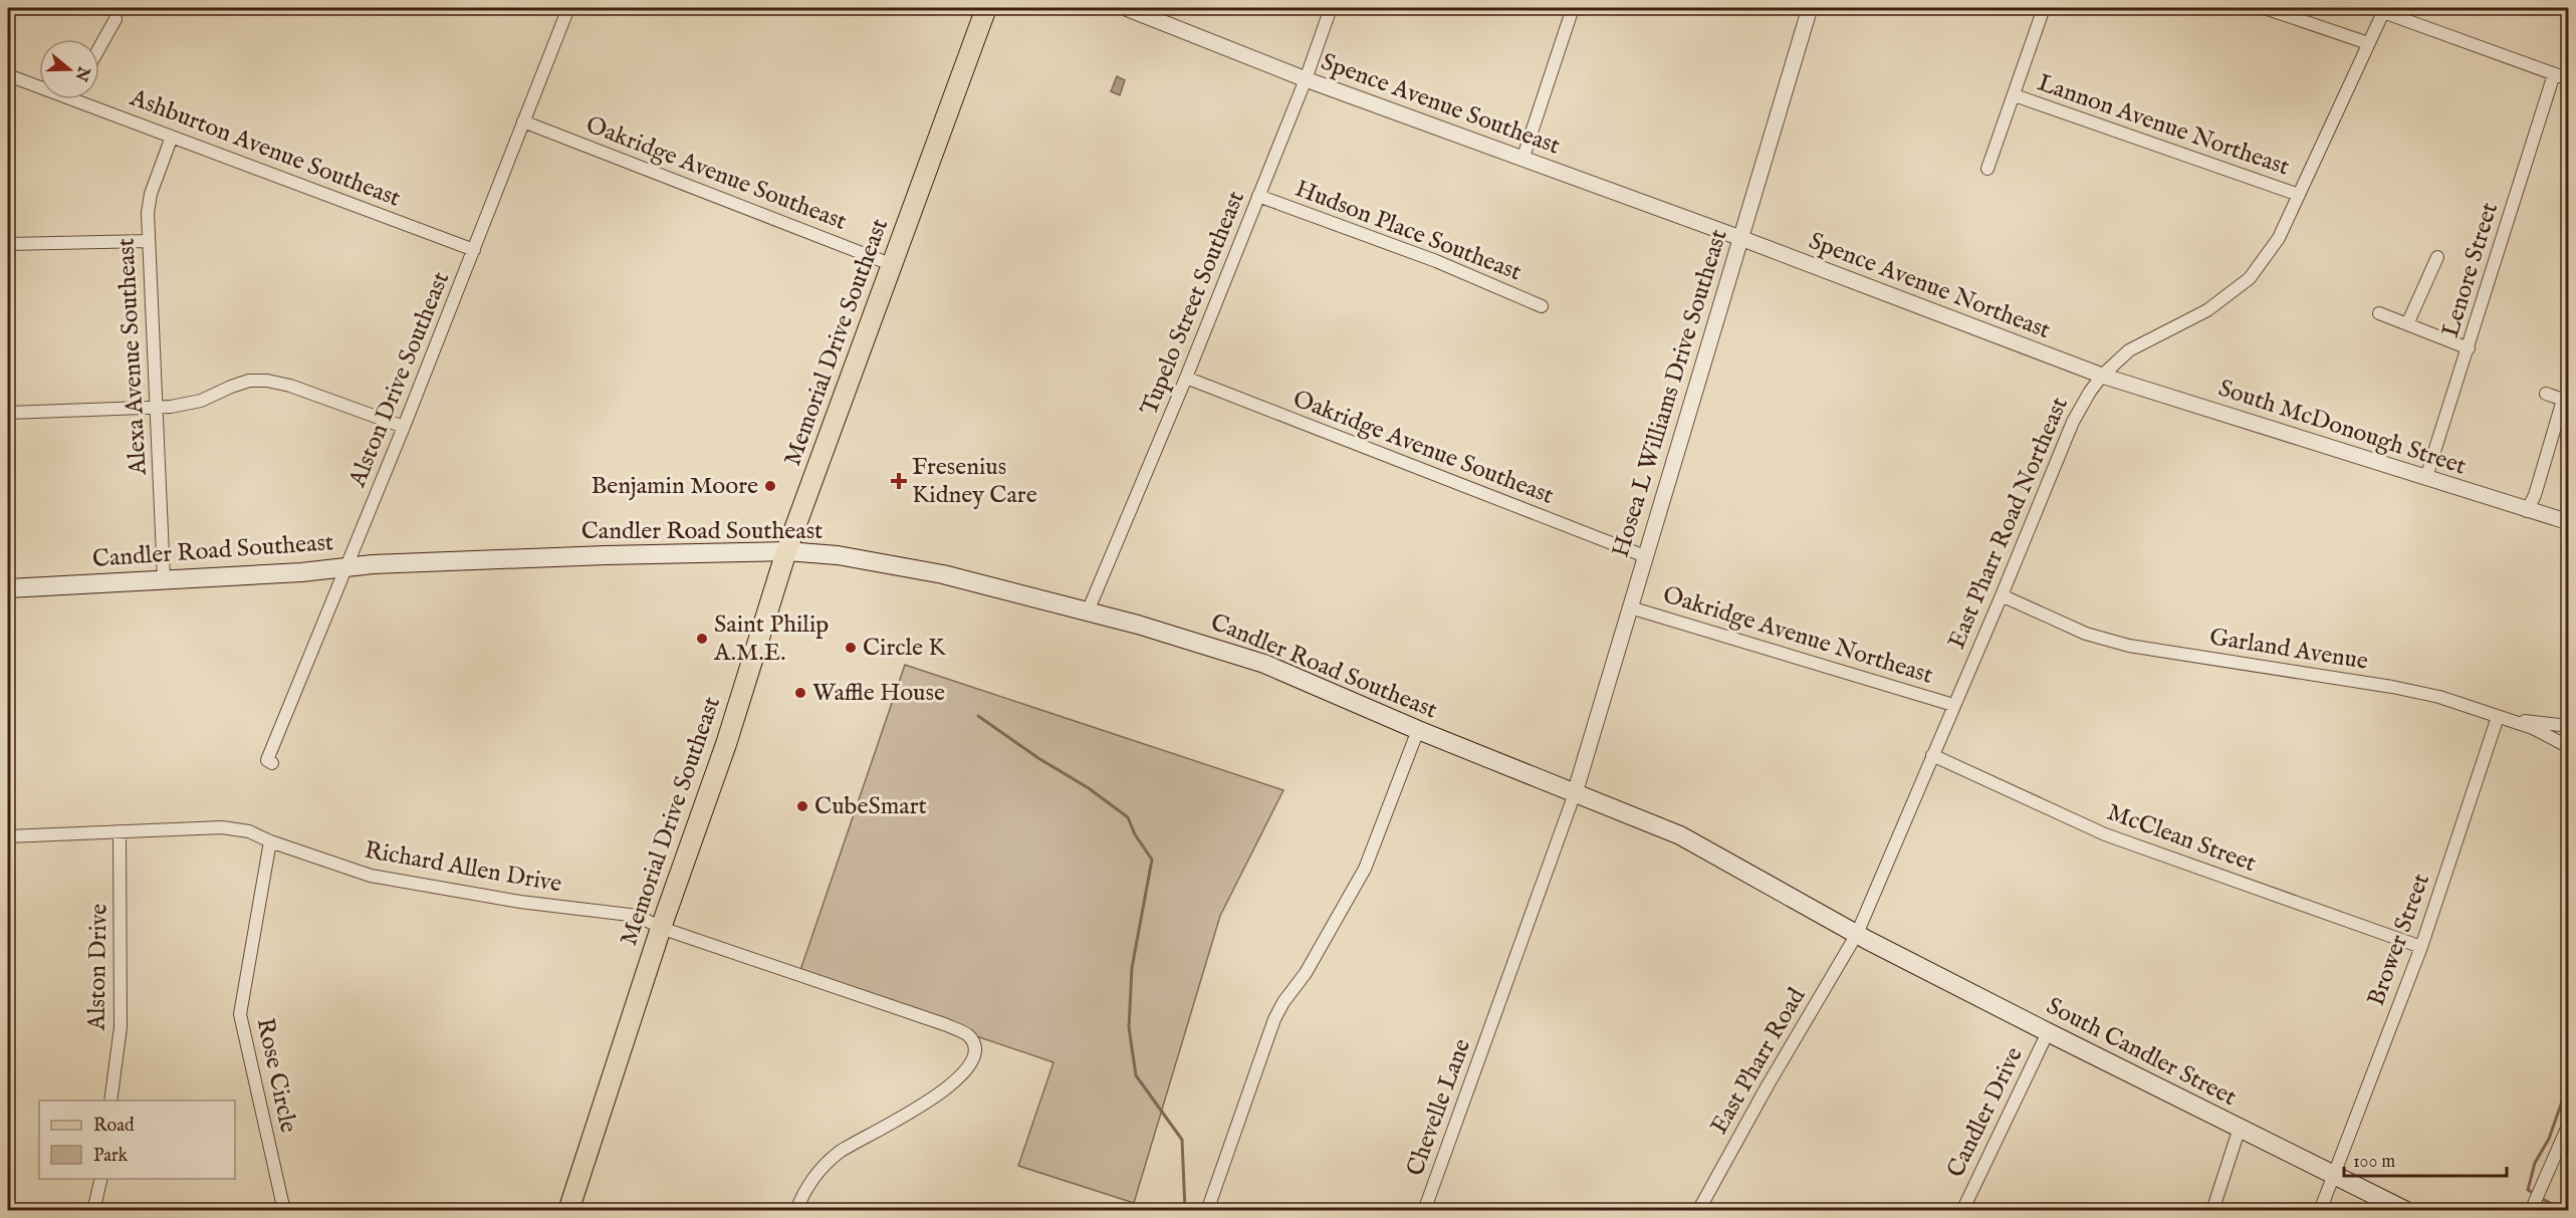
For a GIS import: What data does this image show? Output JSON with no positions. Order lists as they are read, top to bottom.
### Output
{
  "streets": {
    "main road": ["Memorial Drive Southeast", "Candler Road Southeast", "South Candler Street"],
    "street": [
      "Spence Avenue Southeast",
      "Lannon Avenue Northeast",
      "Ashburton Avenue Southeast",
      "Oakridge Avenue Southeast",
      "Hudson Place Southeast",
      "Lenore Street",
      "Spence Avenue Northeast",
      "Tupelo Street Southeast",
      "Alexa Avenue Southeast",
      "Alston Drive Southeast",
      "Hosea L Williams Drive Southeast",
      "South McDonough Street",
      "East Pharr Road Northeast",
      "Oakridge Avenue Northeast",
      "Garland Avenue",
      "McClean Street",
      "Richard Allen Drive",
      "Brower Street",
      "Alston Drive",
      "East Pharr Road",
      "Rose Circle",
      "Chevelle Lane",
      "Candler Drive"
    ]
  },
  "crossings": [
    ["Spence Avenue Southeast", "Spence Avenue Northeast"],
    ["Spence Avenue Southeast", "Tupelo Street Southeast"],
    ["Spence Avenue Southeast", "Hosea L Williams Drive Southeast"],
    ["Lannon Avenue Northeast", "East Pharr Road Northeast"],
    ["Ashburton Avenue Southeast", "Alexa Avenue Southeast"],
    ["Ashburton Avenue Southeast", "Alston Drive Southeast"],
    ["Oakridge Avenue Southeast", "Tupelo Street Southeast"],
    ["Oakridge Avenue Southeast", "Memorial Drive Southeast"],
    ["Oakridge Avenue Southeast", "Alston Drive Southeast"],
    ["Oakridge Avenue Southeast", "Hosea L Williams Drive Southeast"],
    ["Hudson Place Southeast", "Tupelo Street Southeast"],
    ["Lenore Street", "South McDonough Street"],
    ["Spence Avenue Northeast", "Hosea L Williams Drive Southeast"],
    ["Spence Avenue Northeast", "South McDonough Street"],
    ["Spence Avenue Northeast", "East Pharr Road Northeast"],
    ["Tupelo Street Southeast", "Candler Road Southeast"],
    ["Memorial Drive Southeast", "Candler Road Southeast"],
    ["Memorial Drive Southeast", "Richard Allen Drive"],
    ["Alexa Avenue Southeast", "Candler Road Southeast"],
    ["Alston Drive Southeast", "Candler Road Southeast"],
    ["Hosea L Williams Drive Southeast", "Candler Road Southeast"],
    ["Hosea L Williams Drive Southeast", "Oakridge Avenue Northeast"],
    ["Hosea L Williams Drive Southeast", "Chevelle Lane"],
    ["South McDonough Street", "East Pharr Road Northeast"],
    ["East Pharr Road Northeast", "Candler Road Southeast"],
    ["East Pharr Road Northeast", "Oakridge Avenue Northeast"],
    ["East Pharr Road Northeast", "Garland Avenue"],
    ["East Pharr Road Northeast", "McClean Street"],
    ["East Pharr Road Northeast", "South Candler Street"],
    ["East Pharr Road Northeast", "East Pharr Road"],
    ["Candler Road Southeast", "South Candler Street"],
    ["Candler Road Southeast", "East Pharr Road"],
    ["Candler Road Southeast", "Chevelle Lane"],
    ["Garland Avenue", "Brower Street"],
    ["McClean Street", "Brower Street"],
    ["Richard Allen Drive", "Alston Drive"],
    ["Richard Allen Drive", "Rose Circle"],
    ["Brower Street", "South Candler Street"],
    ["South Candler Street", "East Pharr Road"],
    ["South Candler Street", "Candler Drive"]
  ],
  "places": {
    "health": ["Fresenius Kidney Care"],
    "other": [
      "Benjamin Moore",
      "Saint Philip A.M.E.",
      "Circle K",
      "Waffle House",
      "CubeSmart"
    ]
  },
  "legend": ["Road", "Park"],
  "scale_bar": "100 m",
  "north": "right"
}
